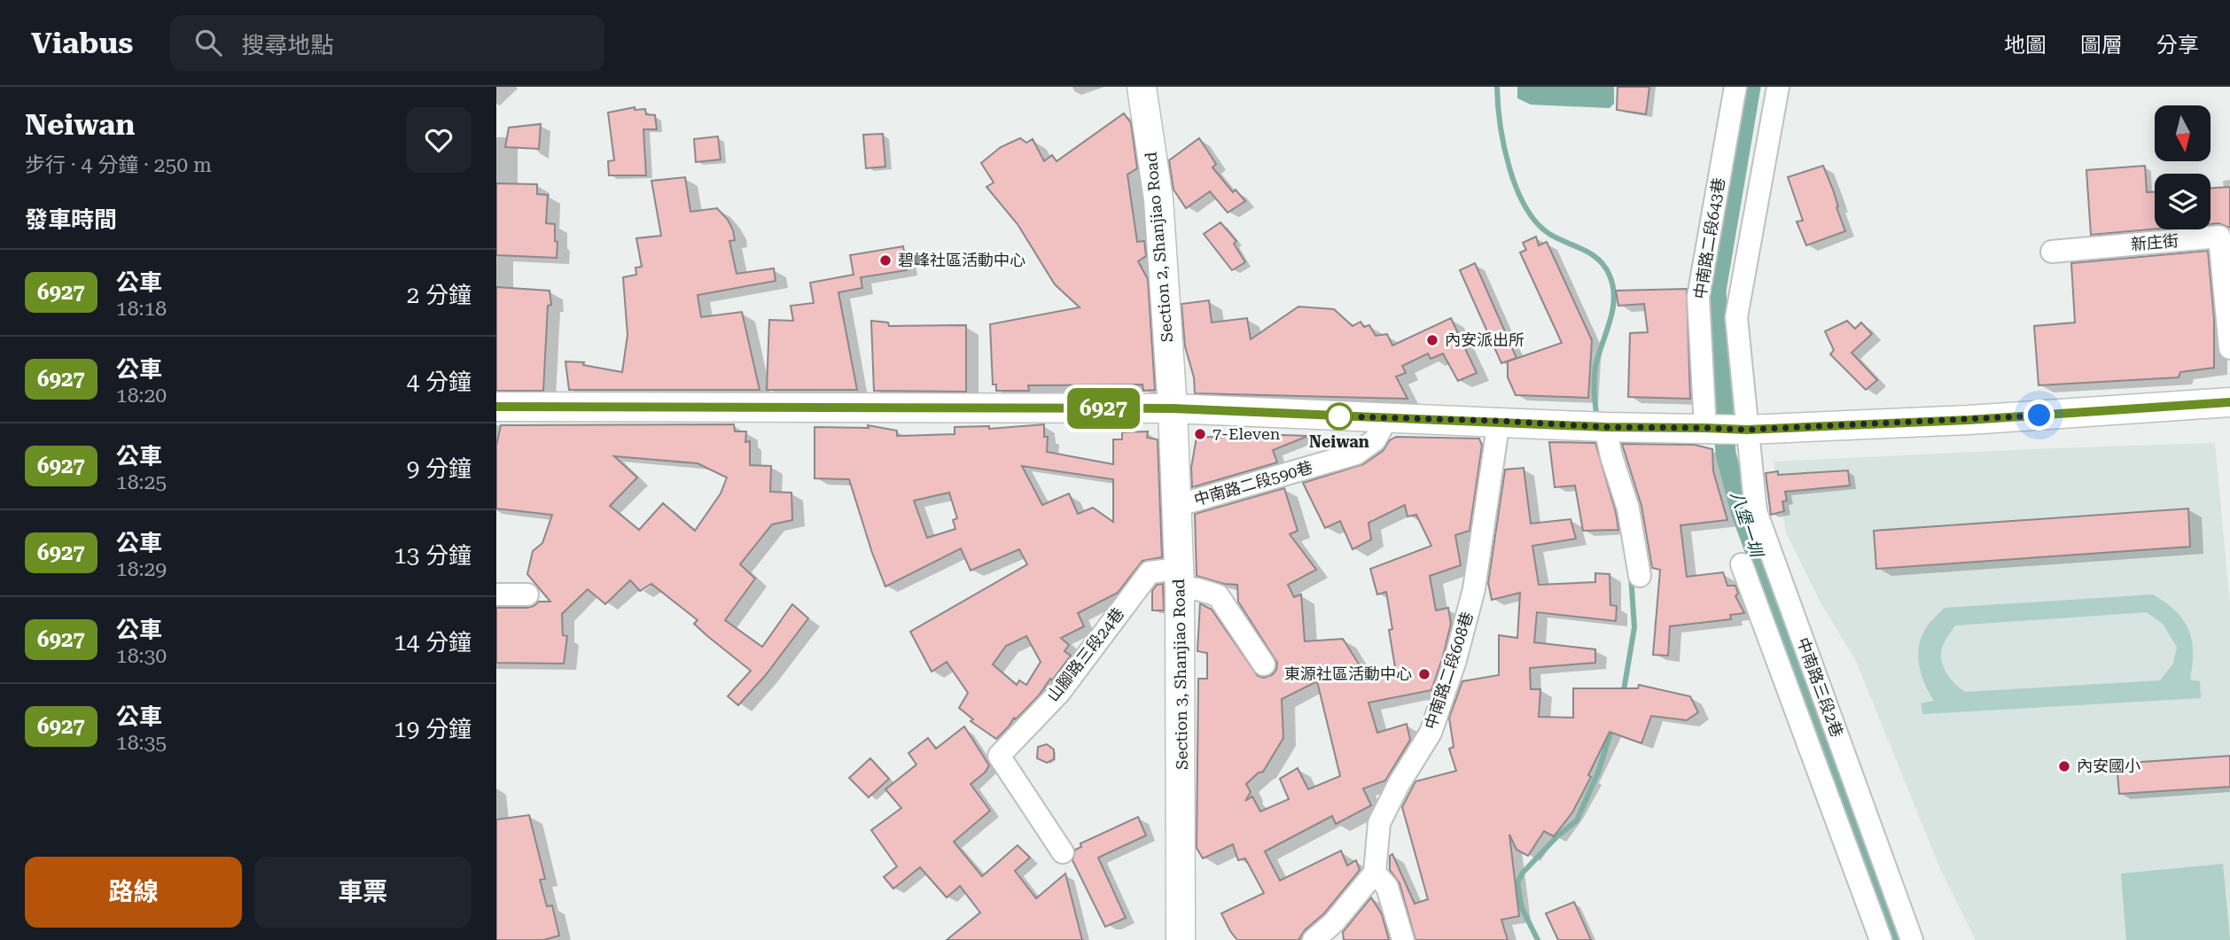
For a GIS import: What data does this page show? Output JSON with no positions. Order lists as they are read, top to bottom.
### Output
{
  "streets": {
    "main road": ["Section 2, Shanjiao Road", "Section 3, Shanjiao Road"],
    "street": [
      "中南路二段643巷",
      "新庄街",
      "中南路二段590巷",
      "山腳路三段24巷",
      "中南路二段608巷",
      "中南路三段2巷"
    ]
  },
  "crossings": [
    ["Section 2, Shanjiao Road", "Section 3, Shanjiao Road"],
    ["中南路二段590巷", "Section 3, Shanjiao Road"],
    ["山腳路三段24巷", "Section 3, Shanjiao Road"]
  ],
  "water": ["八堡一圳"],
  "places": [
    "碧峰社區活動中心",
    "內安派出所",
    "Neiwan",
    "7-Eleven",
    "東源社區活動中心",
    "內安國小"
  ],
  "lines": ["bus line 6927"],
  "north": "bottom",
  "page": {
    "header": "Viabus",
    "search": "搜尋地點",
    "nav": ["地圖", "圖層", "分享"],
    "heading": [
      ["Neiwan", "步行 · 4 分鐘 · 250 m"],
      "發車時間"
    ],
    "on_map": "6927",
    "list": [
      {
        "mark": "6927",
        "name": "公車",
        "note": "18:18",
        "value": "2 分鐘"
      },
      {
        "mark": "6927",
        "name": "公車",
        "note": "18:20",
        "value": "4 分鐘"
      },
      {
        "mark": "6927",
        "name": "公車",
        "note": "18:25",
        "value": "9 分鐘"
      },
      {
        "mark": "6927",
        "name": "公車",
        "note": "18:29",
        "value": "13 分鐘"
      },
      {
        "mark": "6927",
        "name": "公車",
        "note": "18:30",
        "value": "14 分鐘"
      },
      {
        "mark": "6927",
        "name": "公車",
        "note": "18:35",
        "value": "19 分鐘"
      }
    ],
    "buttons": ["路線", "車票"]
  }
}
